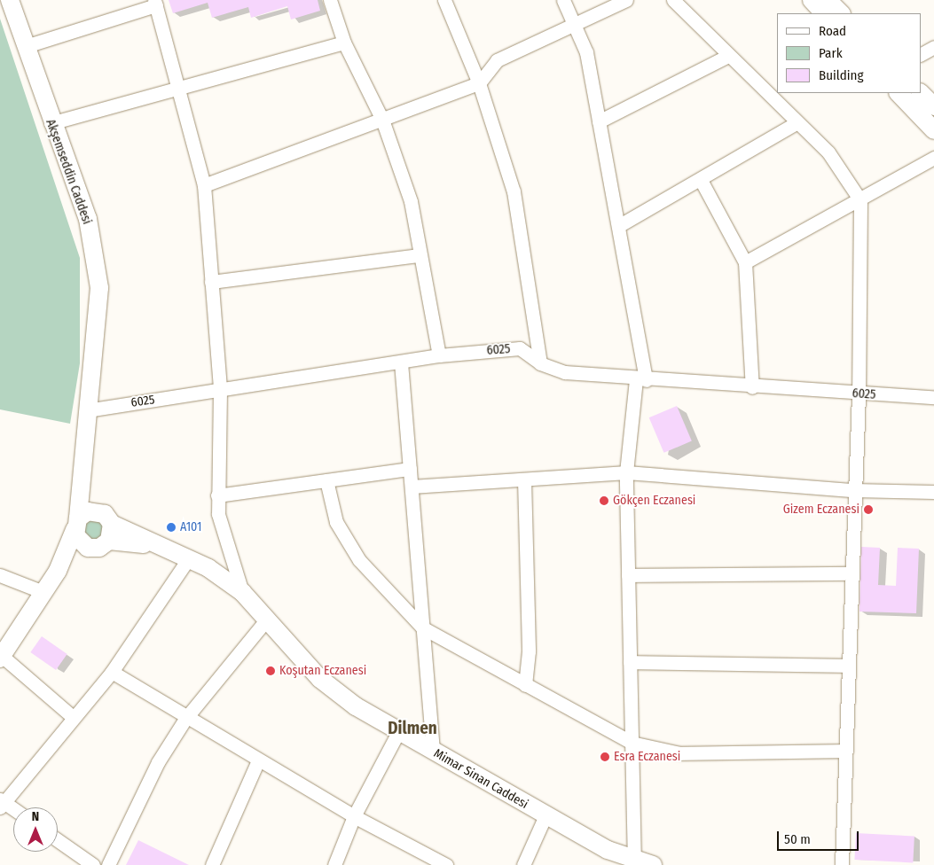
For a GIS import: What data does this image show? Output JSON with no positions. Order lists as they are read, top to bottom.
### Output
{
  "streets": {
    "street": ["Akşemseddin Caddesi", "6025", "Mimar Sinan Caddesi"]
  },
  "crossings": [
    ["Akşemseddin Caddesi", "6025"],
    ["Akşemseddin Caddesi", "Mimar Sinan Caddesi"]
  ],
  "districts": ["Dilmen"],
  "places": [
    "Gökçen Eczanesi",
    "Gizem Eczanesi",
    "A101",
    "Koşutan Eczanesi",
    "Esra Eczanesi"
  ],
  "legend": ["Road", "Park", "Building"],
  "scale_bar": "50 m",
  "north": "top"
}
